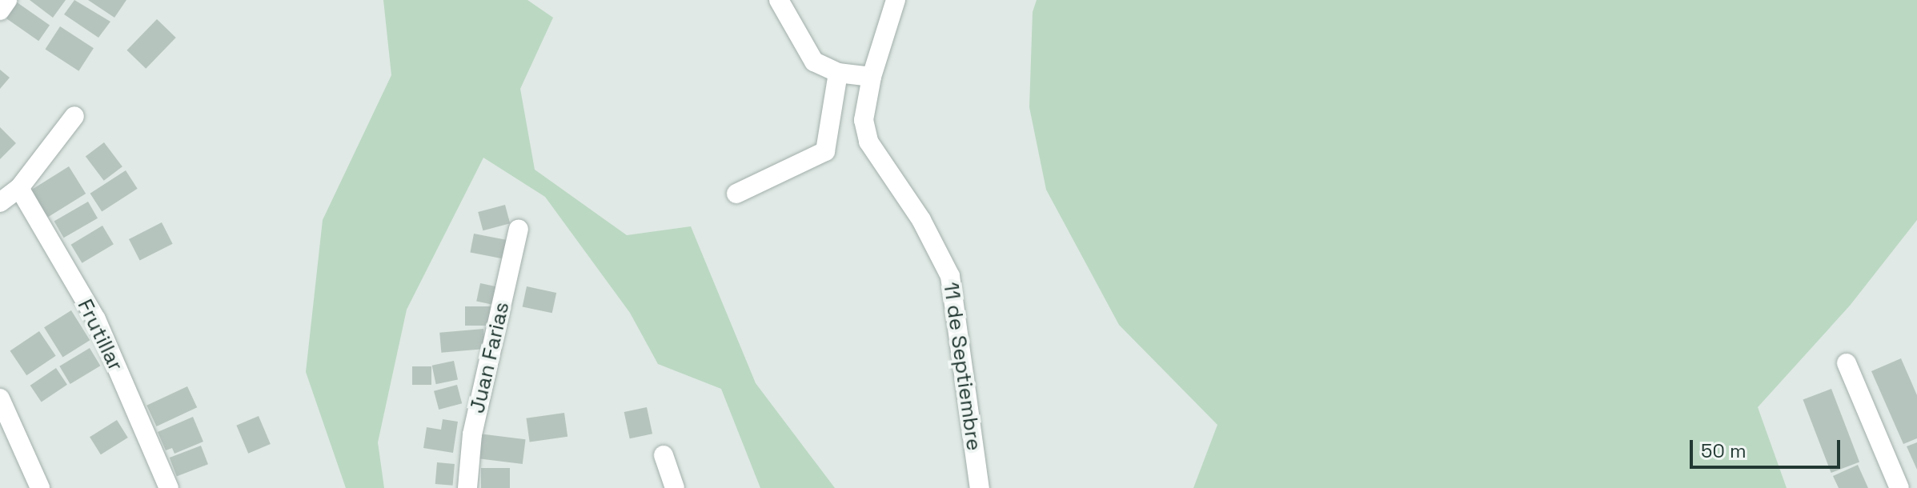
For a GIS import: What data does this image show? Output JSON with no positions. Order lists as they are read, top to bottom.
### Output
{
  "streets": {
    "street": ["Frutillar", "Juan Farias", "11 de Septiembre"]
  },
  "scale_bar": "50 m"
}
